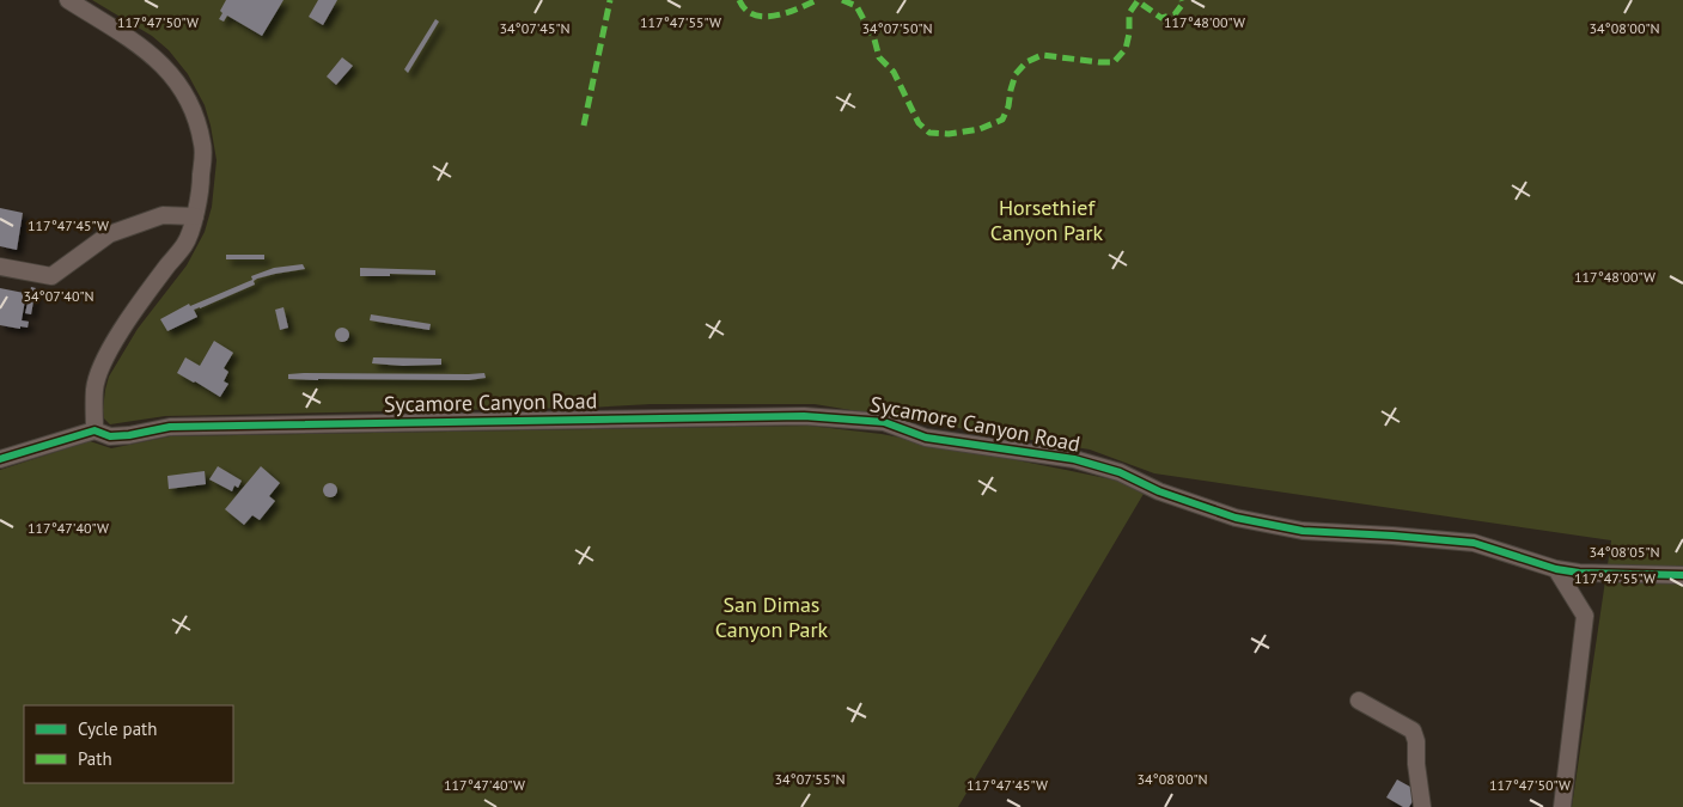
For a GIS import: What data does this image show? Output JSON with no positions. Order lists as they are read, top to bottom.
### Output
{
  "streets": {
    "street": ["Sycamore Canyon Road"]
  },
  "parks": ["Horsethief Canyon Park", "San Dimas Canyon Park"],
  "legend": ["Cycle path", "Path"],
  "coordinates": [
    "117°48'00\"W",
    "117°47'55\"W",
    "117°47'50\"W",
    "34°07'45\"N",
    "34°07'50\"N",
    "34°08'00\"N",
    "117°47'45\"W",
    "34°07'40\"N",
    "117°47'40\"W",
    "34°08'05\"N",
    "34°07'55\"N"
  ]
}
